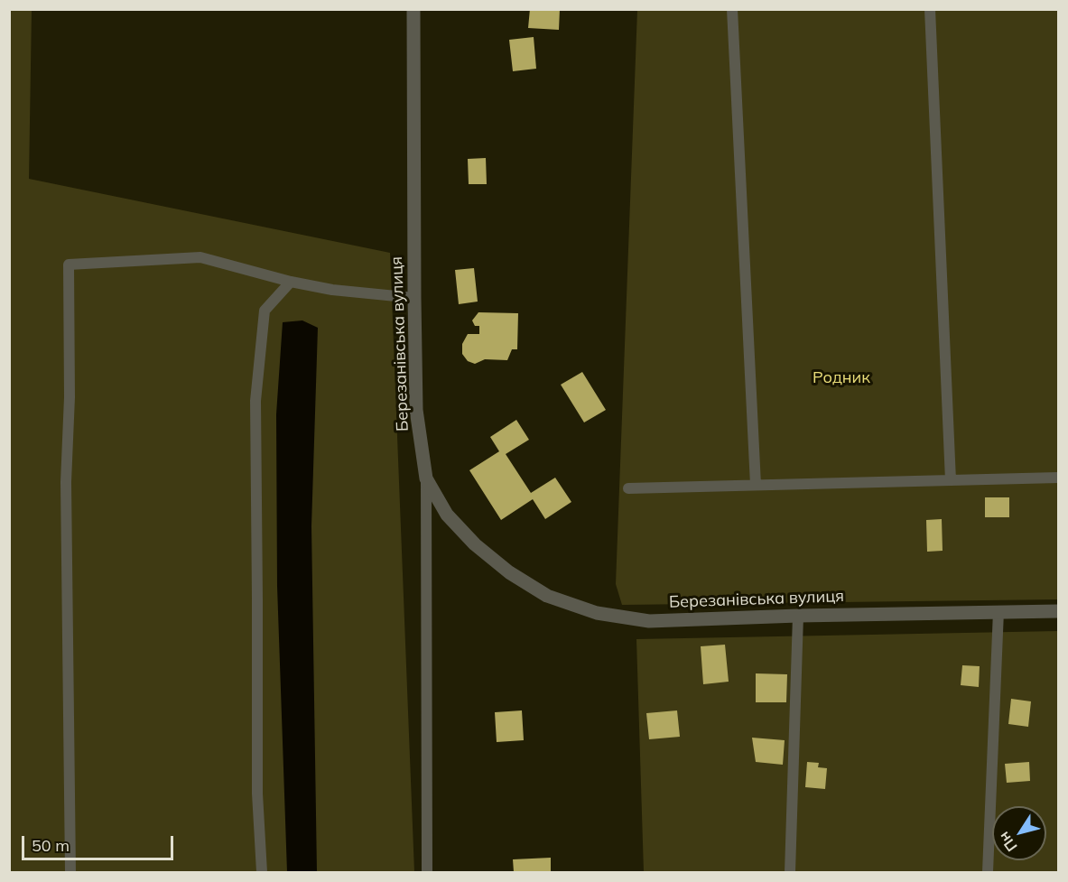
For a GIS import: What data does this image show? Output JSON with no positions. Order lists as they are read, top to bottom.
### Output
{
  "streets": {
    "street": ["Березанівська вулиця"]
  },
  "parks": ["Родник"],
  "scale_bar": "50 m",
  "north": "bottom left"
}
